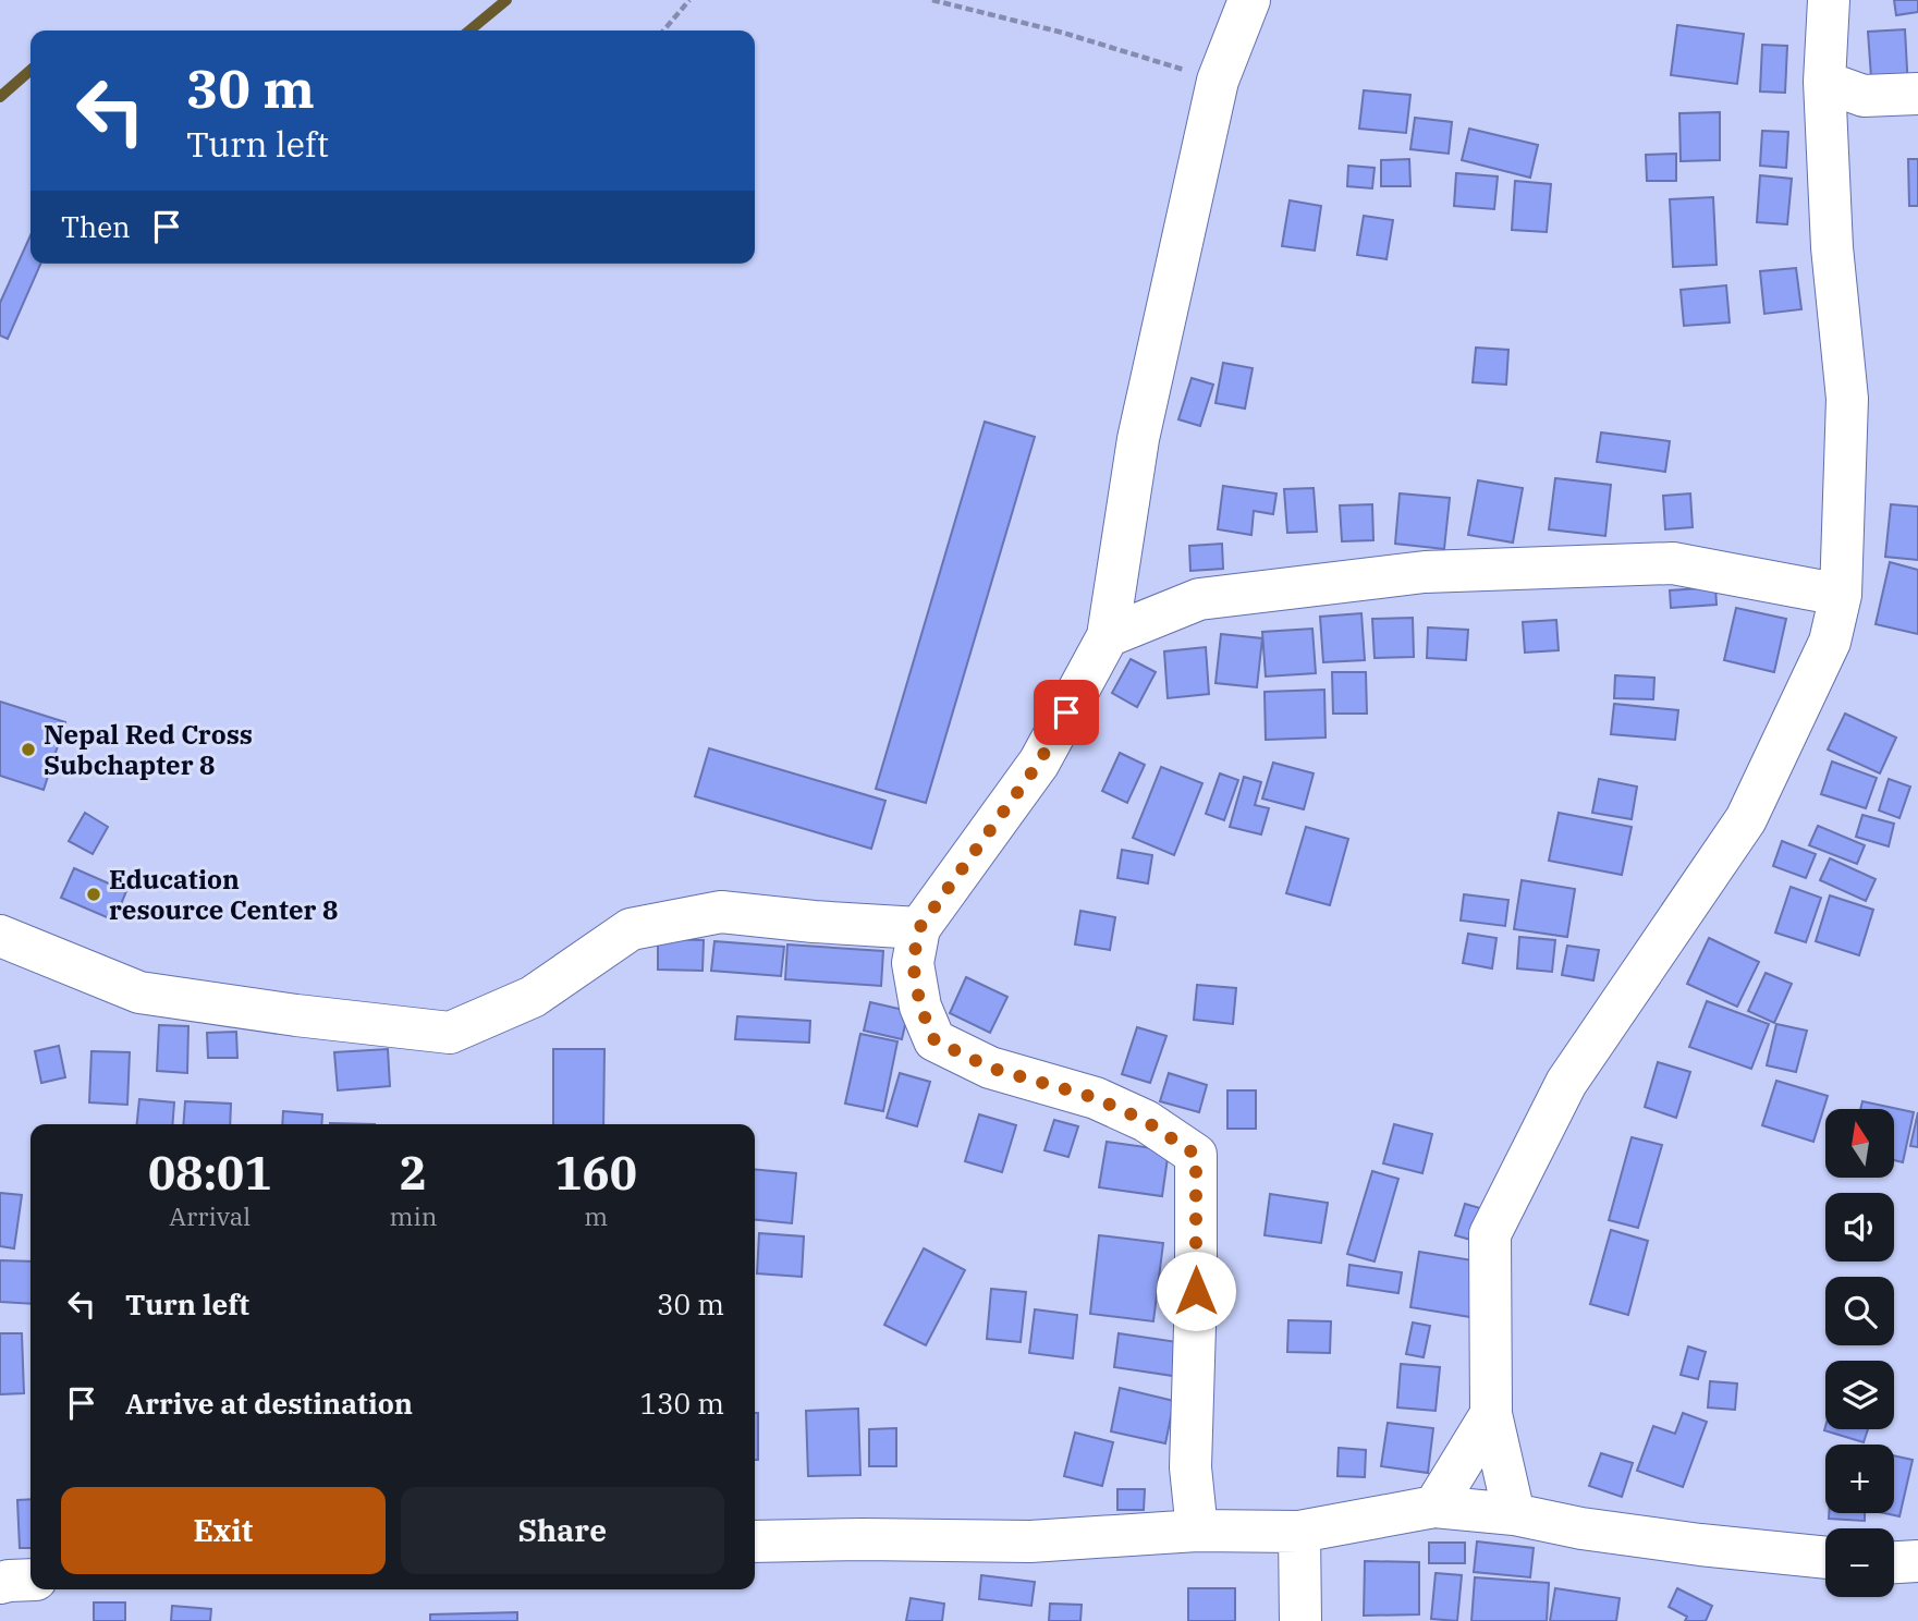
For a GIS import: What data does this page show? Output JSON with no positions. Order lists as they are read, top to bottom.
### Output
{
  "places": ["Nepal Red Cross Subchapter 8", "Education resource Center 8"],
  "north": "top",
  "page": {
    "turn": ["30 m", "Turn left"],
    "then": "Then",
    "map_buttons": ["+", "−"],
    "eta": [
      "08:01",
      "Arrival",
      "2",
      "min",
      "160",
      "m"
    ],
    "list": [
      {
        "name": "Turn left",
        "value": "30 m"
      },
      {
        "name": "Arrive at destination",
        "value": "130 m"
      }
    ],
    "buttons": ["Exit", "Share"]
  }
}
